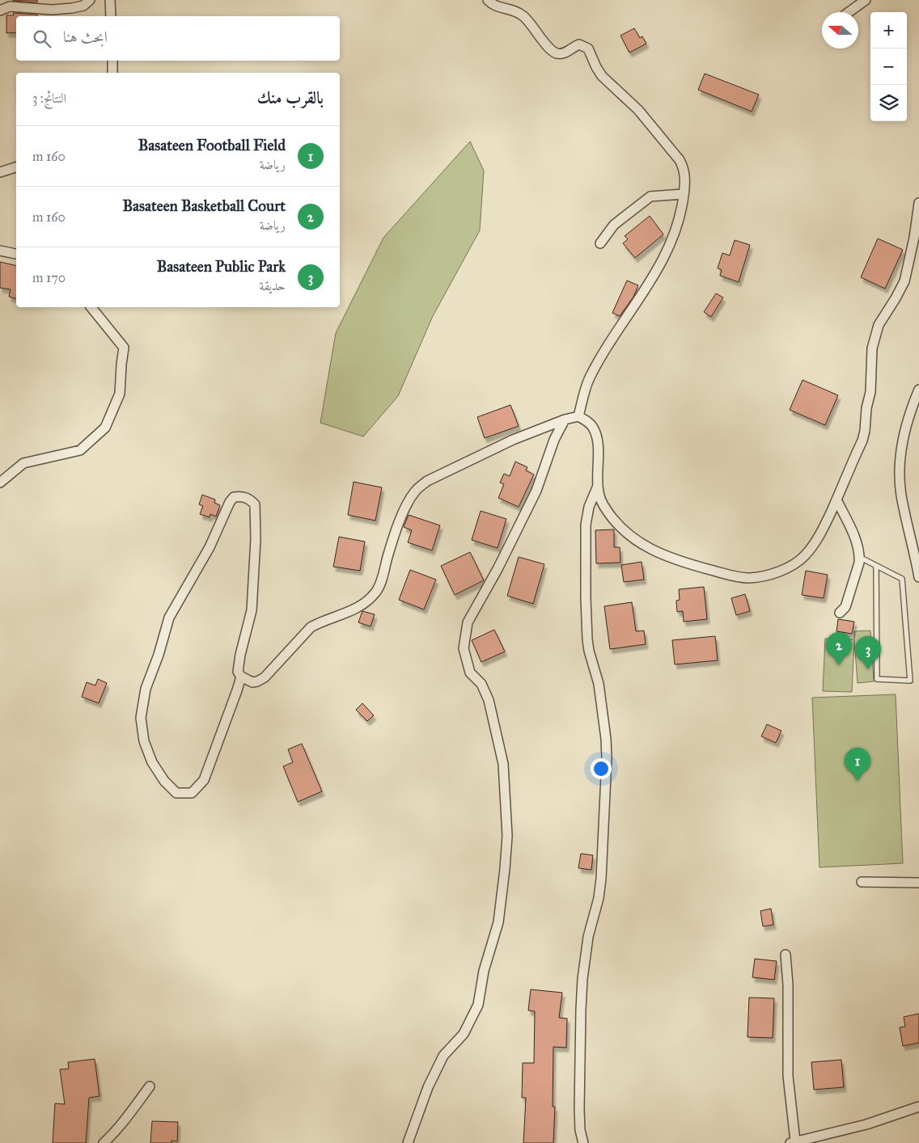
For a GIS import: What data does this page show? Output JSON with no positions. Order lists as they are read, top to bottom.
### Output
{
  "north": "left",
  "page": {
    "map_buttons": ["+", "−"],
    "search": "ابحث هنا",
    "heading": ["بالقرب منك", "النتائج: 3"],
    "list": [
      {
        "mark": "1",
        "name": "Basateen Football Field",
        "note": "رياضة",
        "value": "160 m"
      },
      {
        "mark": "2",
        "name": "Basateen Basketball Court",
        "note": "رياضة",
        "value": "160 m"
      },
      {
        "mark": "3",
        "name": "Basateen Public Park",
        "note": "حديقة",
        "value": "170 m"
      }
    ],
    "pins": ["2", "3", "1"]
  }
}
